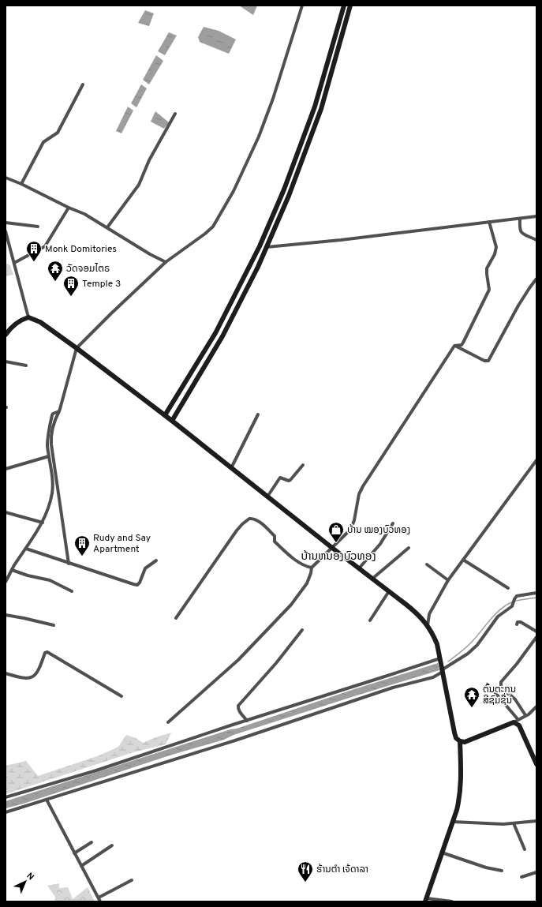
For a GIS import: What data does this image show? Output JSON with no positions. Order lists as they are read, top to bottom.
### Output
{
  "districts": ["ບ້ານຫນອງບົວທອງ"],
  "places": {
    "building": ["Monk Domitories", "Temple 3", "Rudy and Say Apartment"],
    "temple": ["ວັດຈອມໄຕຣ", "ຕົ້ນຕະກູນ ສີຊົມຊື່ນ"],
    "shop": ["ບ້ານ ໝອງບົວທອງ"],
    "restaurant": ["ຮ້ານຕຳ ເຈ້ດາລາ"]
  },
  "north": "top right"
}
